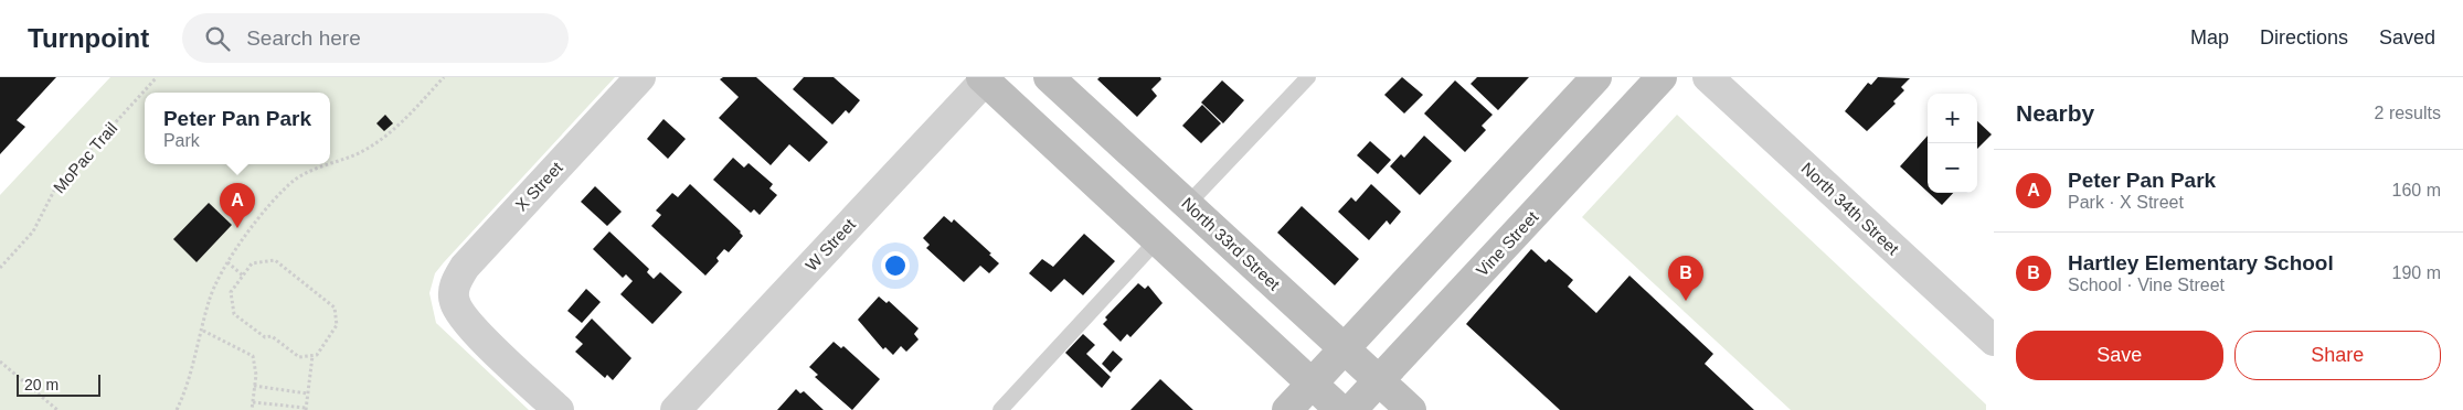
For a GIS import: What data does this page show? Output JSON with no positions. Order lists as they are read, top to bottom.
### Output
{
  "streets": {
    "main road": ["North 33rd Street", "Vine Street"],
    "street": ["X Street", "North 34th Street", "W Street"],
    "path": ["MoPac Trail"]
  },
  "crossings": [
    ["North 33rd Street", "Vine Street"]
  ],
  "scale_bar": "20 m",
  "page": {
    "header": "Turnpoint",
    "search": "Search here",
    "nav": ["Map", "Directions", "Saved"],
    "heading": ["Nearby", "2 results"],
    "popup": ["Peter Pan Park", "Park"],
    "map_buttons": ["+", "−"],
    "list": [
      {
        "mark": "A",
        "name": "Peter Pan Park",
        "note": "Park · X Street",
        "value": "160 m"
      },
      {
        "mark": "B",
        "name": "Hartley Elementary School",
        "note": "School · Vine Street",
        "value": "190 m"
      }
    ],
    "pins": ["A", "B"],
    "buttons": ["Save", "Share"],
    "scale": "20 m"
  }
}
